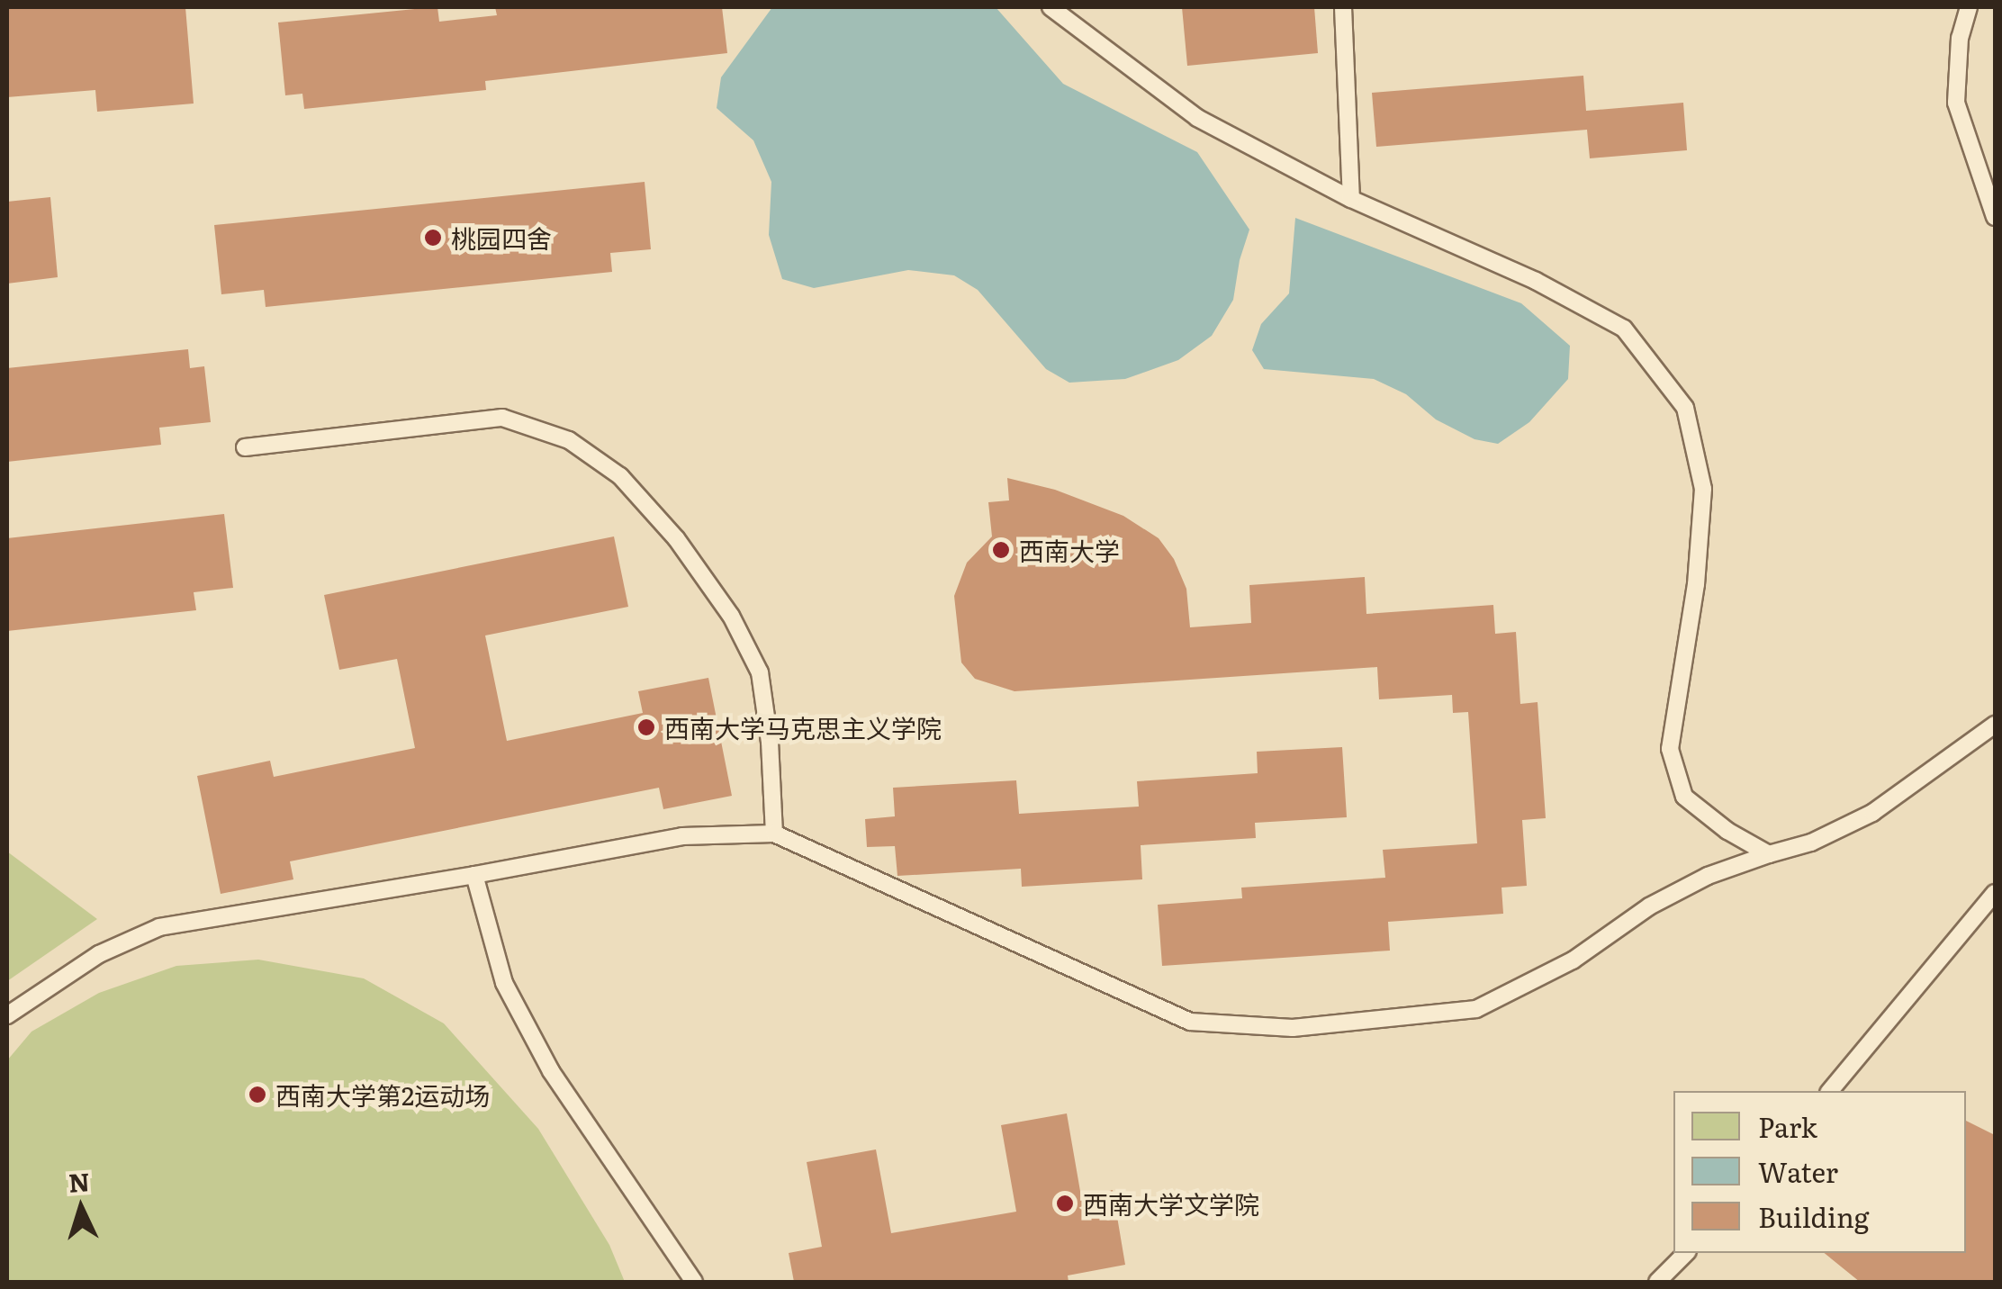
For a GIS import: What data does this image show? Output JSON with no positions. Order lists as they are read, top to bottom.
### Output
{
  "places": [
    "桃园四舍",
    "西南大学",
    "西南大学马克思主义学院",
    "西南大学第2运动场",
    "西南大学文学院"
  ],
  "legend": ["Park", "Water", "Building"],
  "north": "top"
}
